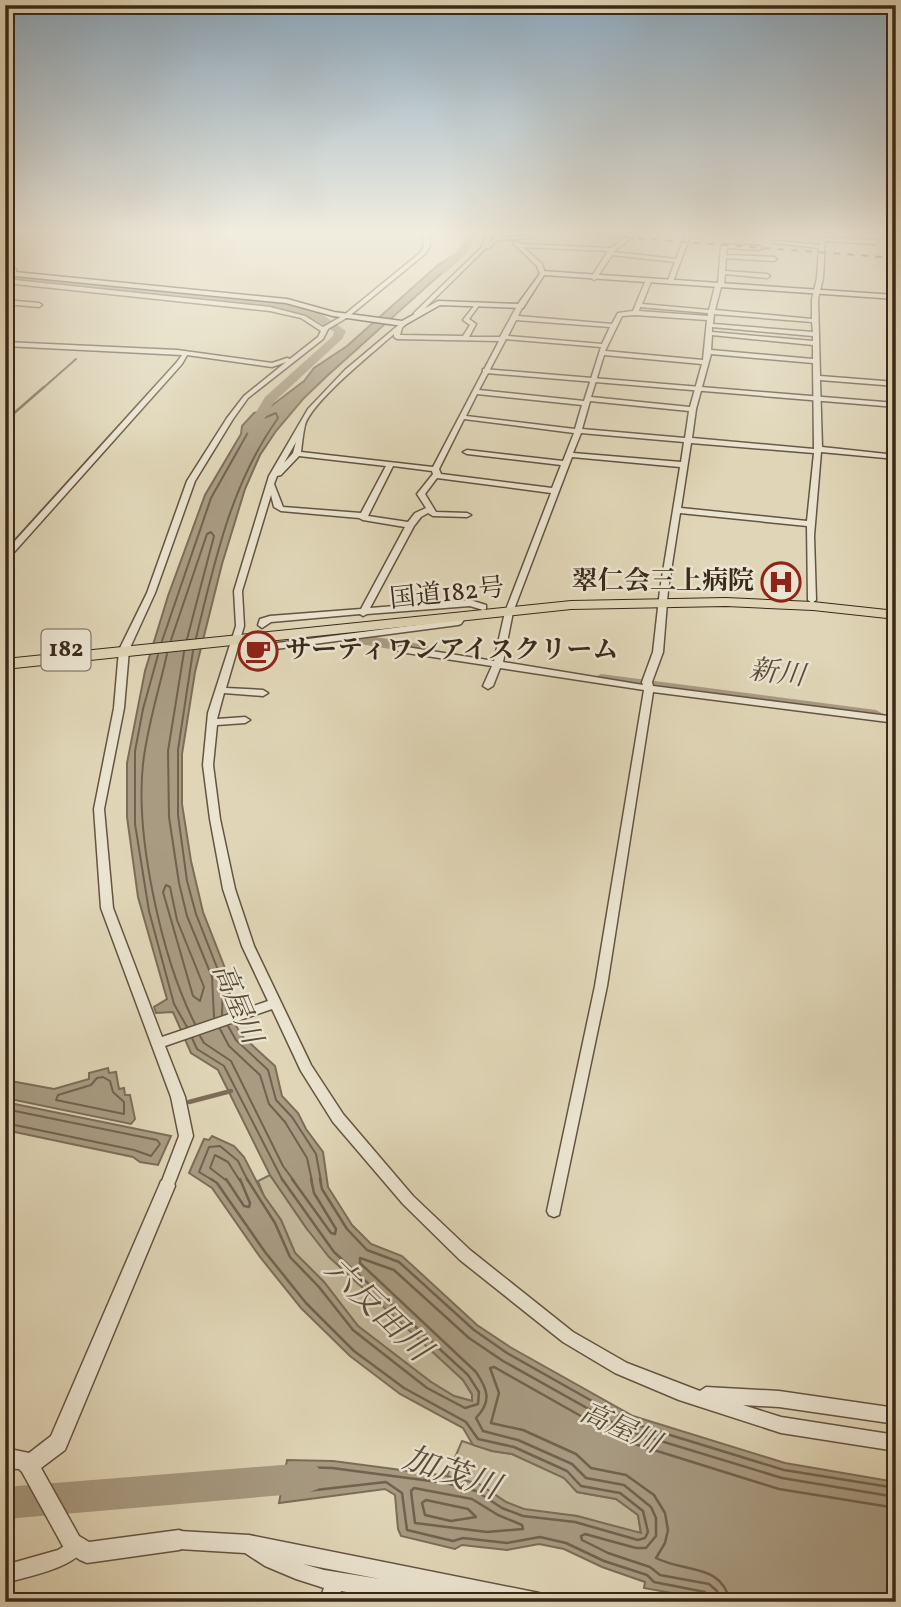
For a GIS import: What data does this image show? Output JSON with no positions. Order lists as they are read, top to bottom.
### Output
{
  "streets": {
    "highway": ["国道182号", "182"]
  },
  "water": [
    "新川",
    "高屋川",
    "六反田川",
    "加茂川"
  ],
  "places": {
    "hospital": ["翠仁会三上病院"],
    "cafe": ["サーティワンアイスクリーム"]
  }
}
